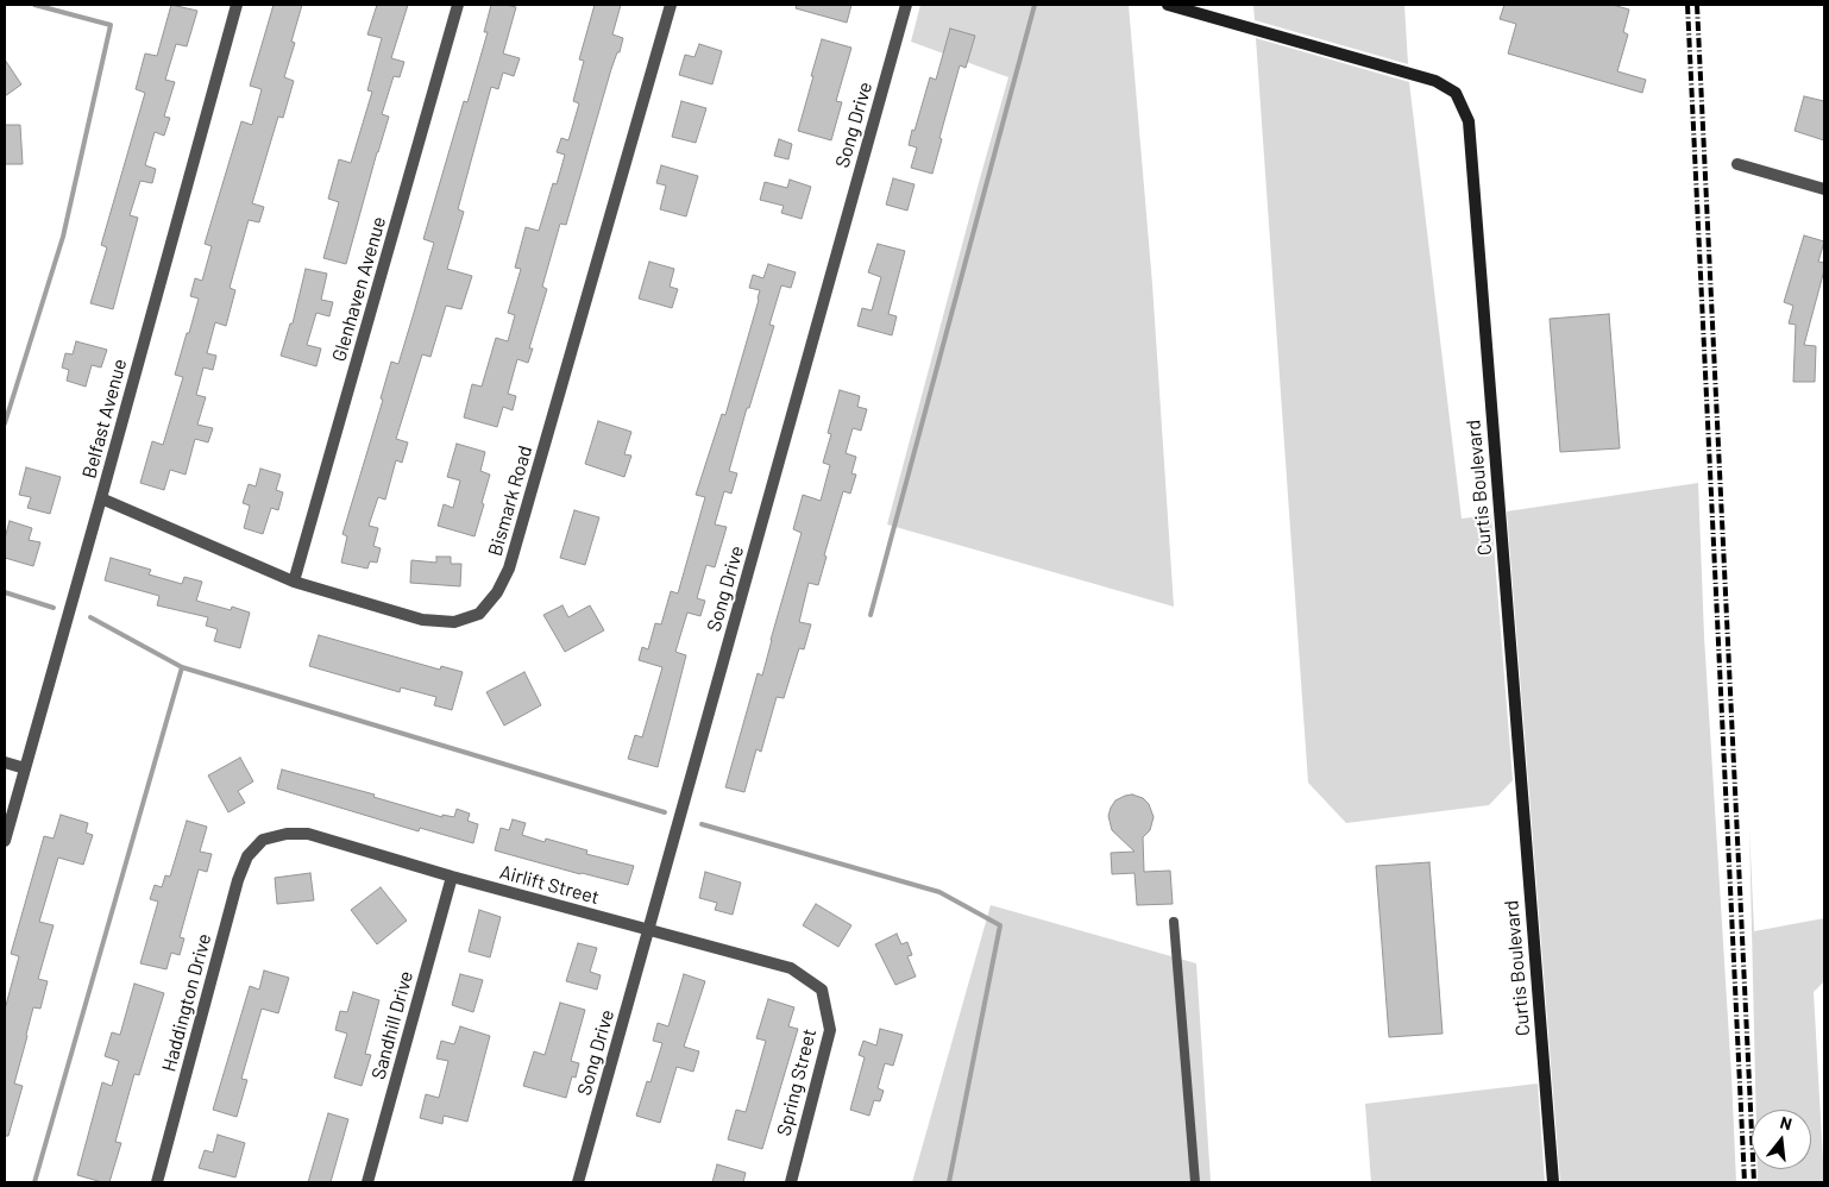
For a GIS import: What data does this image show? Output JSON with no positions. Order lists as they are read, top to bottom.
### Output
{
  "streets": {
    "street": [
      "Song Drive",
      "Glenhaven Avenue",
      "Belfast Avenue",
      "Curtis Boulevard",
      "Bismark Road",
      "Airlift Street",
      "Haddington Drive",
      "Sandhill Drive",
      "Spring Street"
    ]
  },
  "crossings": [
    ["Song Drive", "Airlift Street"],
    ["Glenhaven Avenue", "Bismark Road"],
    ["Belfast Avenue", "Bismark Road"],
    ["Airlift Street", "Haddington Drive"],
    ["Airlift Street", "Sandhill Drive"],
    ["Airlift Street", "Spring Street"]
  ],
  "north": "top"
}
